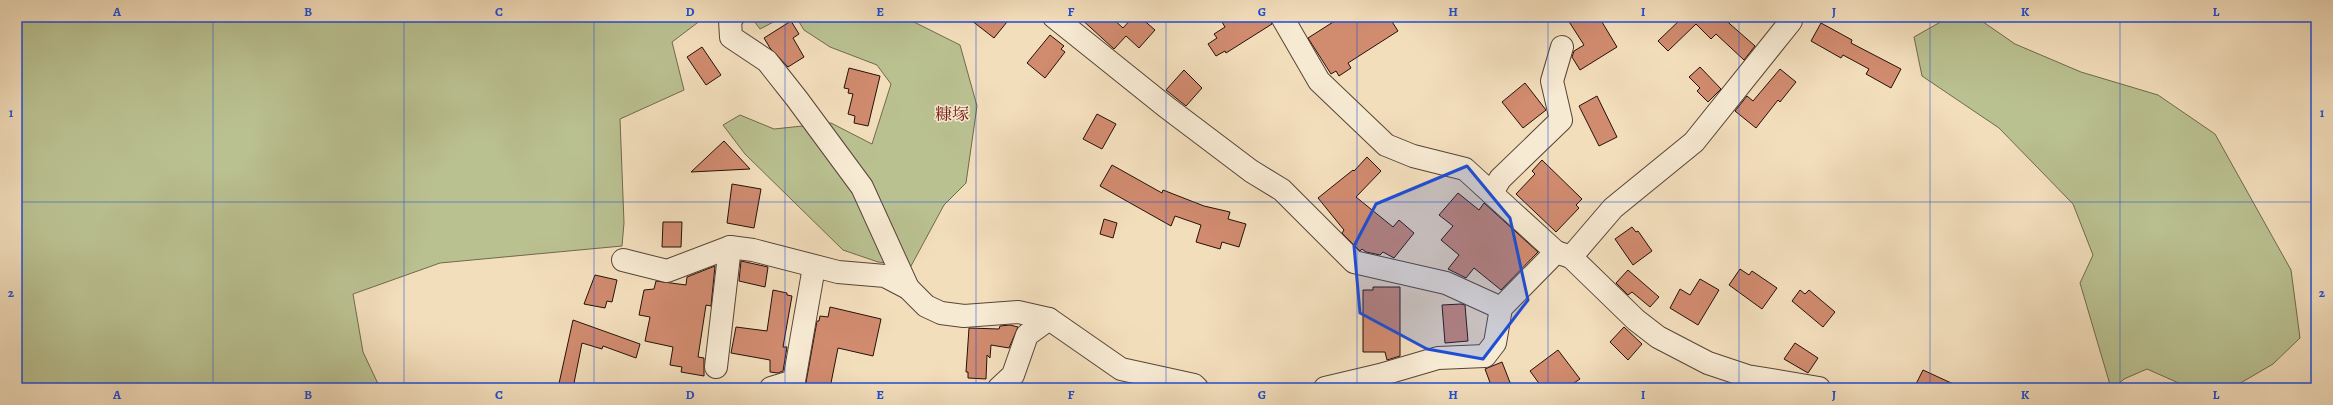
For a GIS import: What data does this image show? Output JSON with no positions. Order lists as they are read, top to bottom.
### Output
{
  "districts": ["糠塚"],
  "grid": {
    "columns": [
      "A",
      "B",
      "C",
      "D",
      "E",
      "F",
      "G",
      "H",
      "I",
      "J",
      "K",
      "L"
    ],
    "rows": ["1", "2"]
  }
}
